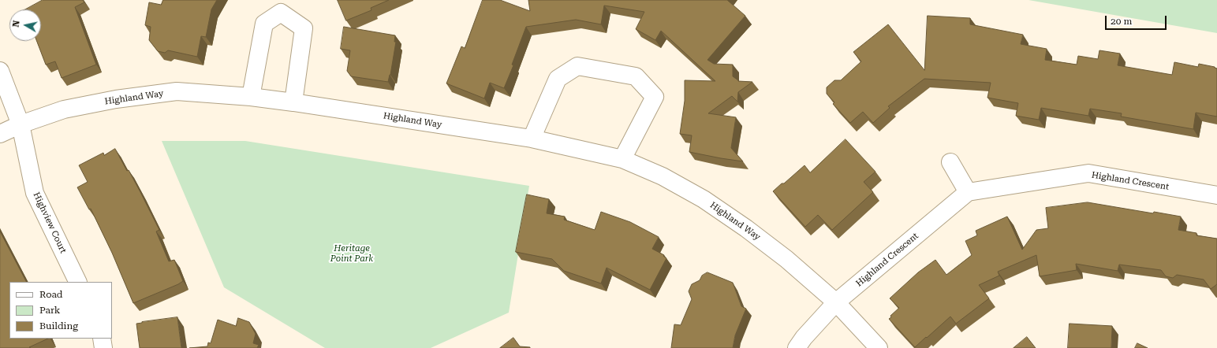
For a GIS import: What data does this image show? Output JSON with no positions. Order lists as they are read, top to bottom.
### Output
{
  "streets": {
    "street": ["Highland Way", "Highland Crescent", "Highview Court"]
  },
  "crossings": [
    ["Highland Way", "Highland Crescent"],
    ["Highland Way", "Highview Court"]
  ],
  "parks": ["Heritage Point Park"],
  "legend": ["Road", "Park", "Building"],
  "scale_bar": "20 m",
  "north": "left"
}
